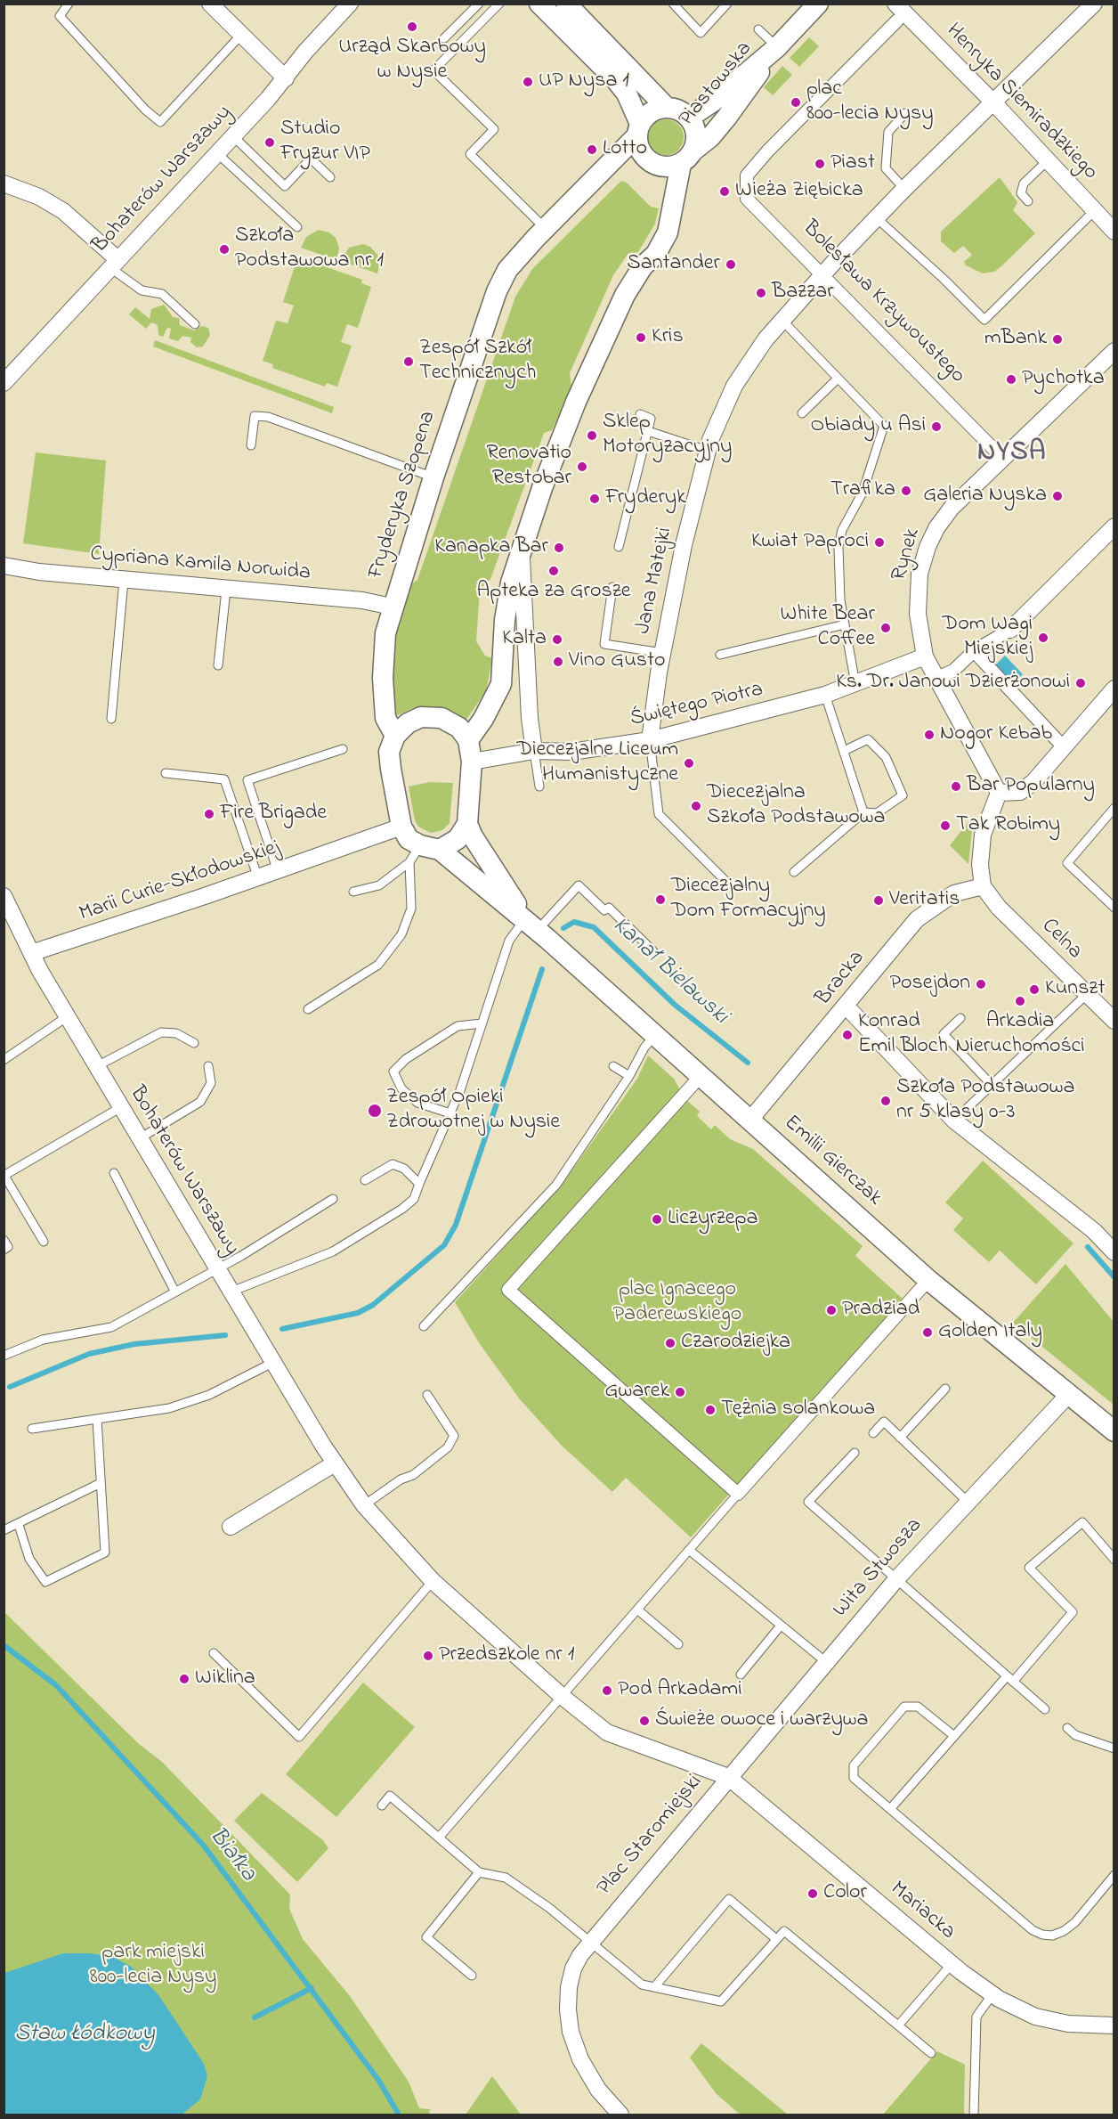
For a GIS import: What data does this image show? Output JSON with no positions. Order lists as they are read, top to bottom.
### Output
{
  "streets": {
    "street": [
      "Piastowska",
      "Henryka Siemiradzkiego",
      "Bohaterów Warszawy",
      "Bolesława Krzywoustego",
      "Fryderyka Szopena",
      "Rynek",
      "Cypriana Kamila Norwida",
      "Jana Matejki",
      "Świętego Piotra",
      "Marii Curie-Skłodowskiej",
      "Celna",
      "Bracka",
      "Emilii Gierczak",
      "Wita Stwosza",
      "Plac Staromiejski",
      "Mariacka"
    ]
  },
  "crossings": [
    ["Piastowska", "Fryderyka Szopena"],
    ["Henryka Siemiradzkiego", "Bolesława Krzywoustego"],
    ["Henryka Siemiradzkiego", "Jana Matejki"],
    ["Bohaterów Warszawy", "Marii Curie-Skłodowskiej"],
    ["Bohaterów Warszawy", "Plac Staromiejski"],
    ["Bolesława Krzywoustego", "Rynek"],
    ["Bolesława Krzywoustego", "Jana Matejki"],
    ["Fryderyka Szopena", "Cypriana Kamila Norwida"],
    ["Fryderyka Szopena", "Świętego Piotra"],
    ["Fryderyka Szopena", "Marii Curie-Skłodowskiej"],
    ["Fryderyka Szopena", "Emilii Gierczak"],
    ["Rynek", "Świętego Piotra"],
    ["Jana Matejki", "Świętego Piotra"],
    ["Świętego Piotra", "Marii Curie-Skłodowskiej"],
    ["Świętego Piotra", "Emilii Gierczak"],
    ["Marii Curie-Skłodowskiej", "Emilii Gierczak"],
    ["Celna", "Bracka"],
    ["Bracka", "Emilii Gierczak"],
    ["Emilii Gierczak", "Wita Stwosza"],
    ["Wita Stwosza", "Plac Staromiejski"],
    ["Wita Stwosza", "Mariacka"],
    ["Plac Staromiejski", "Mariacka"]
  ],
  "districts": ["NYSA"],
  "water": ["Kanał Bielawski", "Białka", "Staw Łódkowy"],
  "parks": ["plac Ignacego Paderewskiego", "park miejski 800-lecia Nysy"],
  "places": [
    "Urząd Skarbowy w Nysie",
    "UP Nysa 1",
    "plac 800-lecia Nysy",
    "Studio Fryzur VIP",
    "Lotto",
    "Piast",
    "Wieża Ziębicka",
    "Szkoła Podstawowa nr 1",
    "Santander",
    "Bazzar",
    "Kris",
    "mBank",
    "Zespół Szkół Technicznych",
    "Pychotka",
    "Obiady u Asi",
    "Sklep Motoryzacyjny",
    "Renovatio Restobar",
    "Trafika",
    "Galeria Nyska",
    "Fryderyk",
    "Kwiat Paproci",
    "Kanapka Bar",
    "Apteka za Grosze",
    "White Bear Coffee",
    "Dom Wagi Miejskiej",
    "Kalta",
    "Vino Gusto",
    "Ks. Dr. Janowi Dzierżonowi",
    "Nogor Kebab",
    "Diecezjalne Liceum Humanistyczne",
    "Bar Popularny",
    "Diecezjalna Szkoła Podstawowa",
    "Fire Brigade",
    "Tak Robimy",
    "Diecezjalny Dom Formacyjny",
    "Veritatis",
    "Posejdon",
    "Kunszt",
    "Arkadia Nieruchomości",
    "Konrad Emil Bloch",
    "Szkoła Podstawowa nr 5 klasy 0-3",
    "Zespół Opieki Zdrowotnej w Nysie",
    "Liczyrzepa",
    "Pradziad",
    "Golden Italy",
    "Czarodziejka",
    "Gwarek",
    "Tężnia solankowa",
    "Przedszkole nr 1",
    "Wiklina",
    "Pod Arkadami",
    "Świeże owoce i warzywa",
    "Color"
  ]
}
